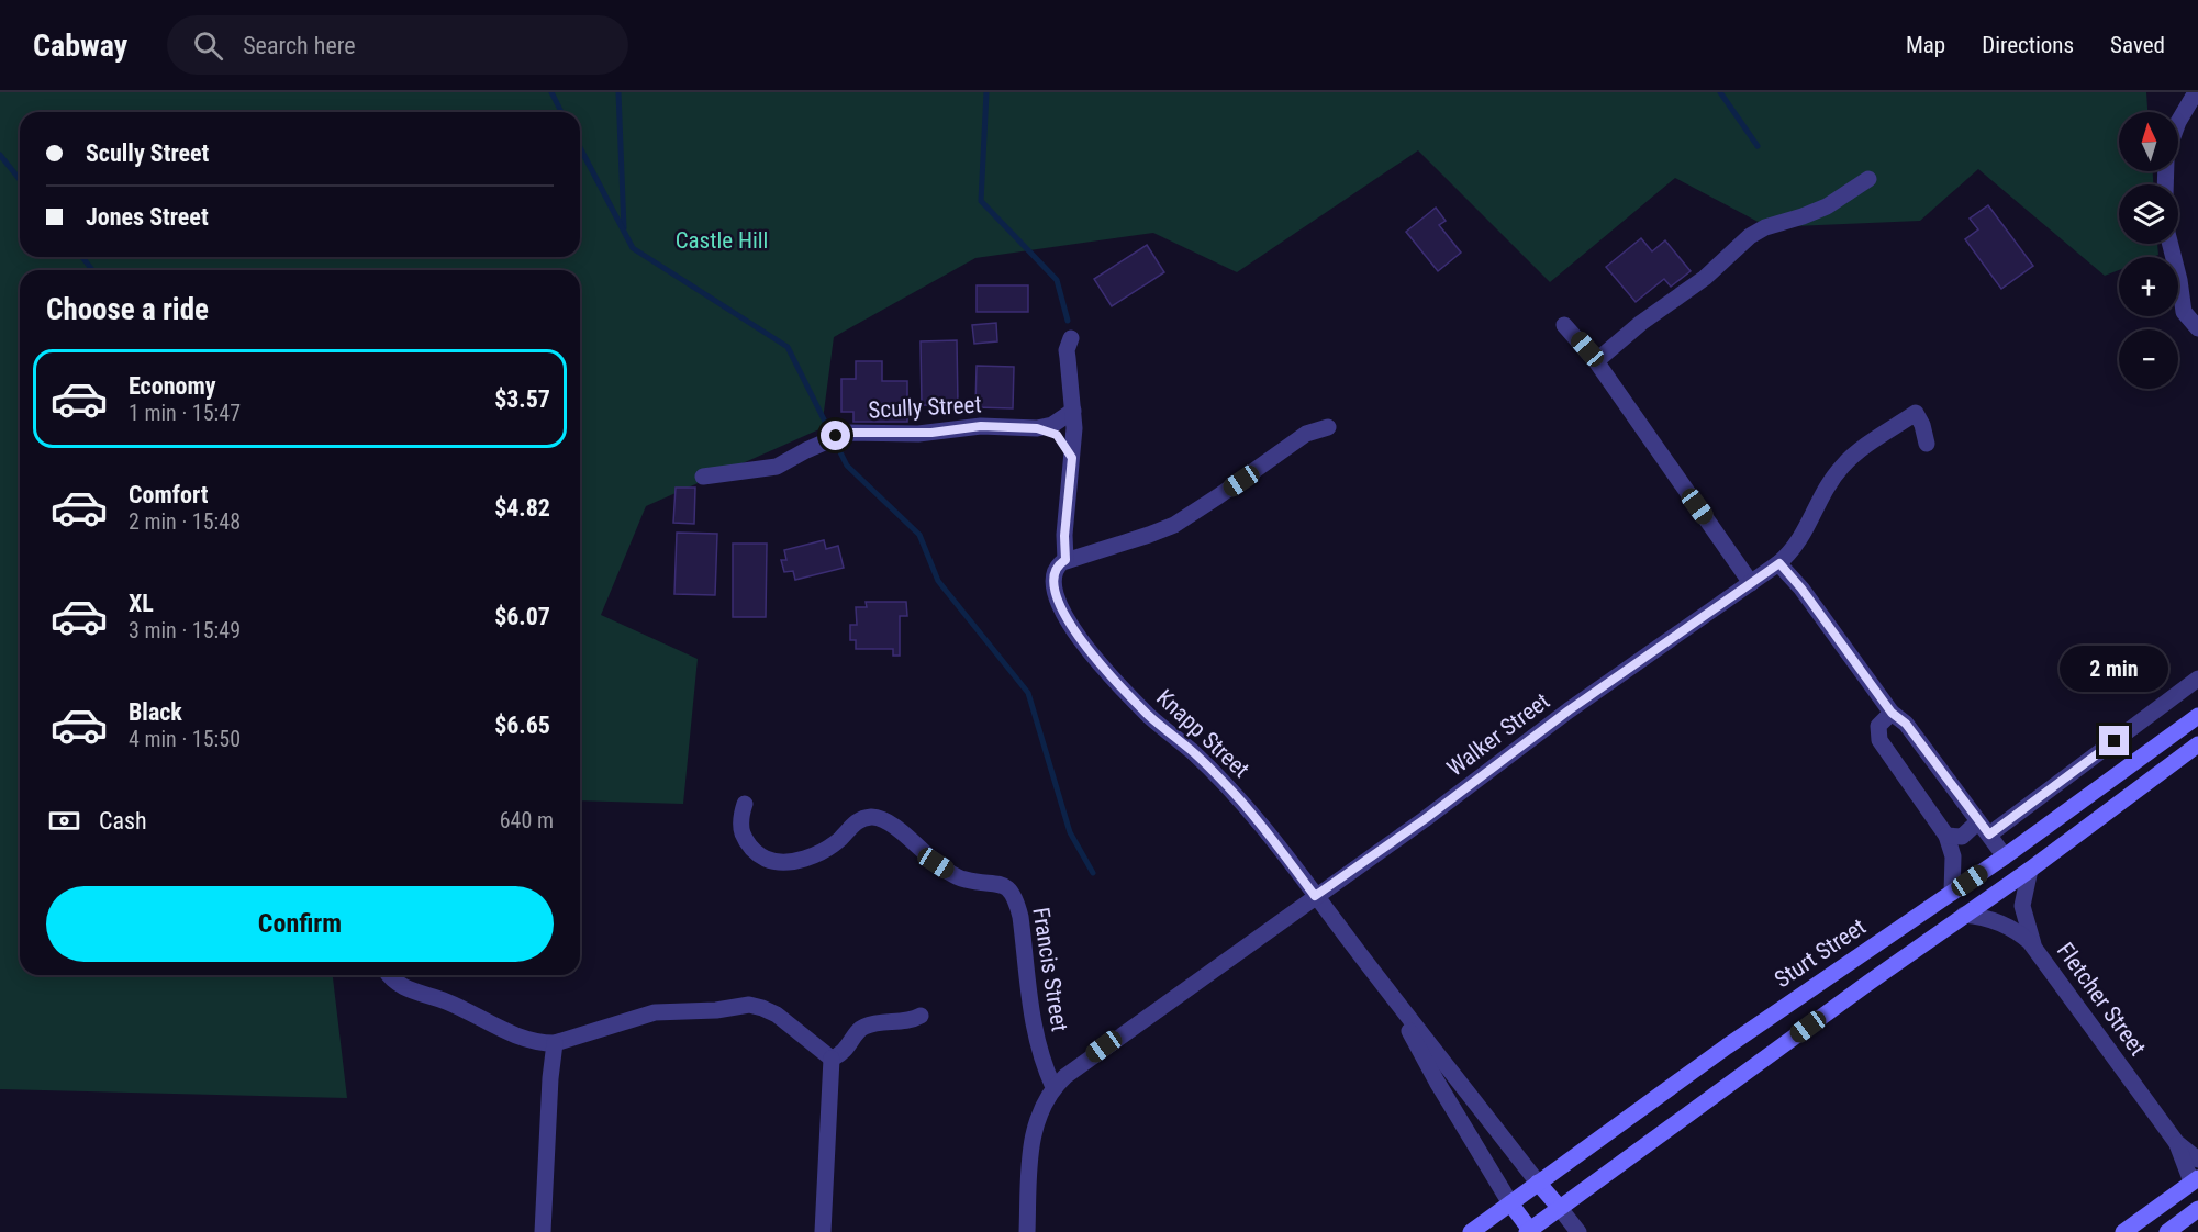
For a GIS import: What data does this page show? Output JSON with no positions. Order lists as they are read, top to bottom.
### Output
{
  "streets": {
    "main road": ["Sturt Street"],
    "street": [
      "Scully Street",
      "Knapp Street",
      "Walker Street",
      "Francis Street",
      "Fletcher Street"
    ]
  },
  "crossings": [
    ["Knapp Street", "Walker Street"],
    ["Knapp Street", "Sturt Street"],
    ["Walker Street", "Francis Street"]
  ],
  "parks": ["Castle Hill"],
  "north": "top",
  "page": {
    "header": "Cabway",
    "search": "Search here",
    "nav": ["Map", "Directions", "Saved"],
    "map_buttons": ["+", "−"],
    "banner": ["Scully Street", "Jones Street"],
    "heading": "Choose a ride",
    "list": [
      {
        "name": "Economy",
        "note": "1 min · 15:47",
        "value": "$3.57"
      },
      {
        "name": "Comfort",
        "note": "2 min · 15:48",
        "value": "$4.82"
      },
      {
        "name": "XL",
        "note": "3 min · 15:49",
        "value": "$6.07"
      },
      {
        "name": "Black",
        "note": "4 min · 15:50",
        "value": "$6.65"
      }
    ],
    "bubble": "2 min",
    "pay": ["Cash", "640 m"],
    "buttons": "Confirm"
  }
}
